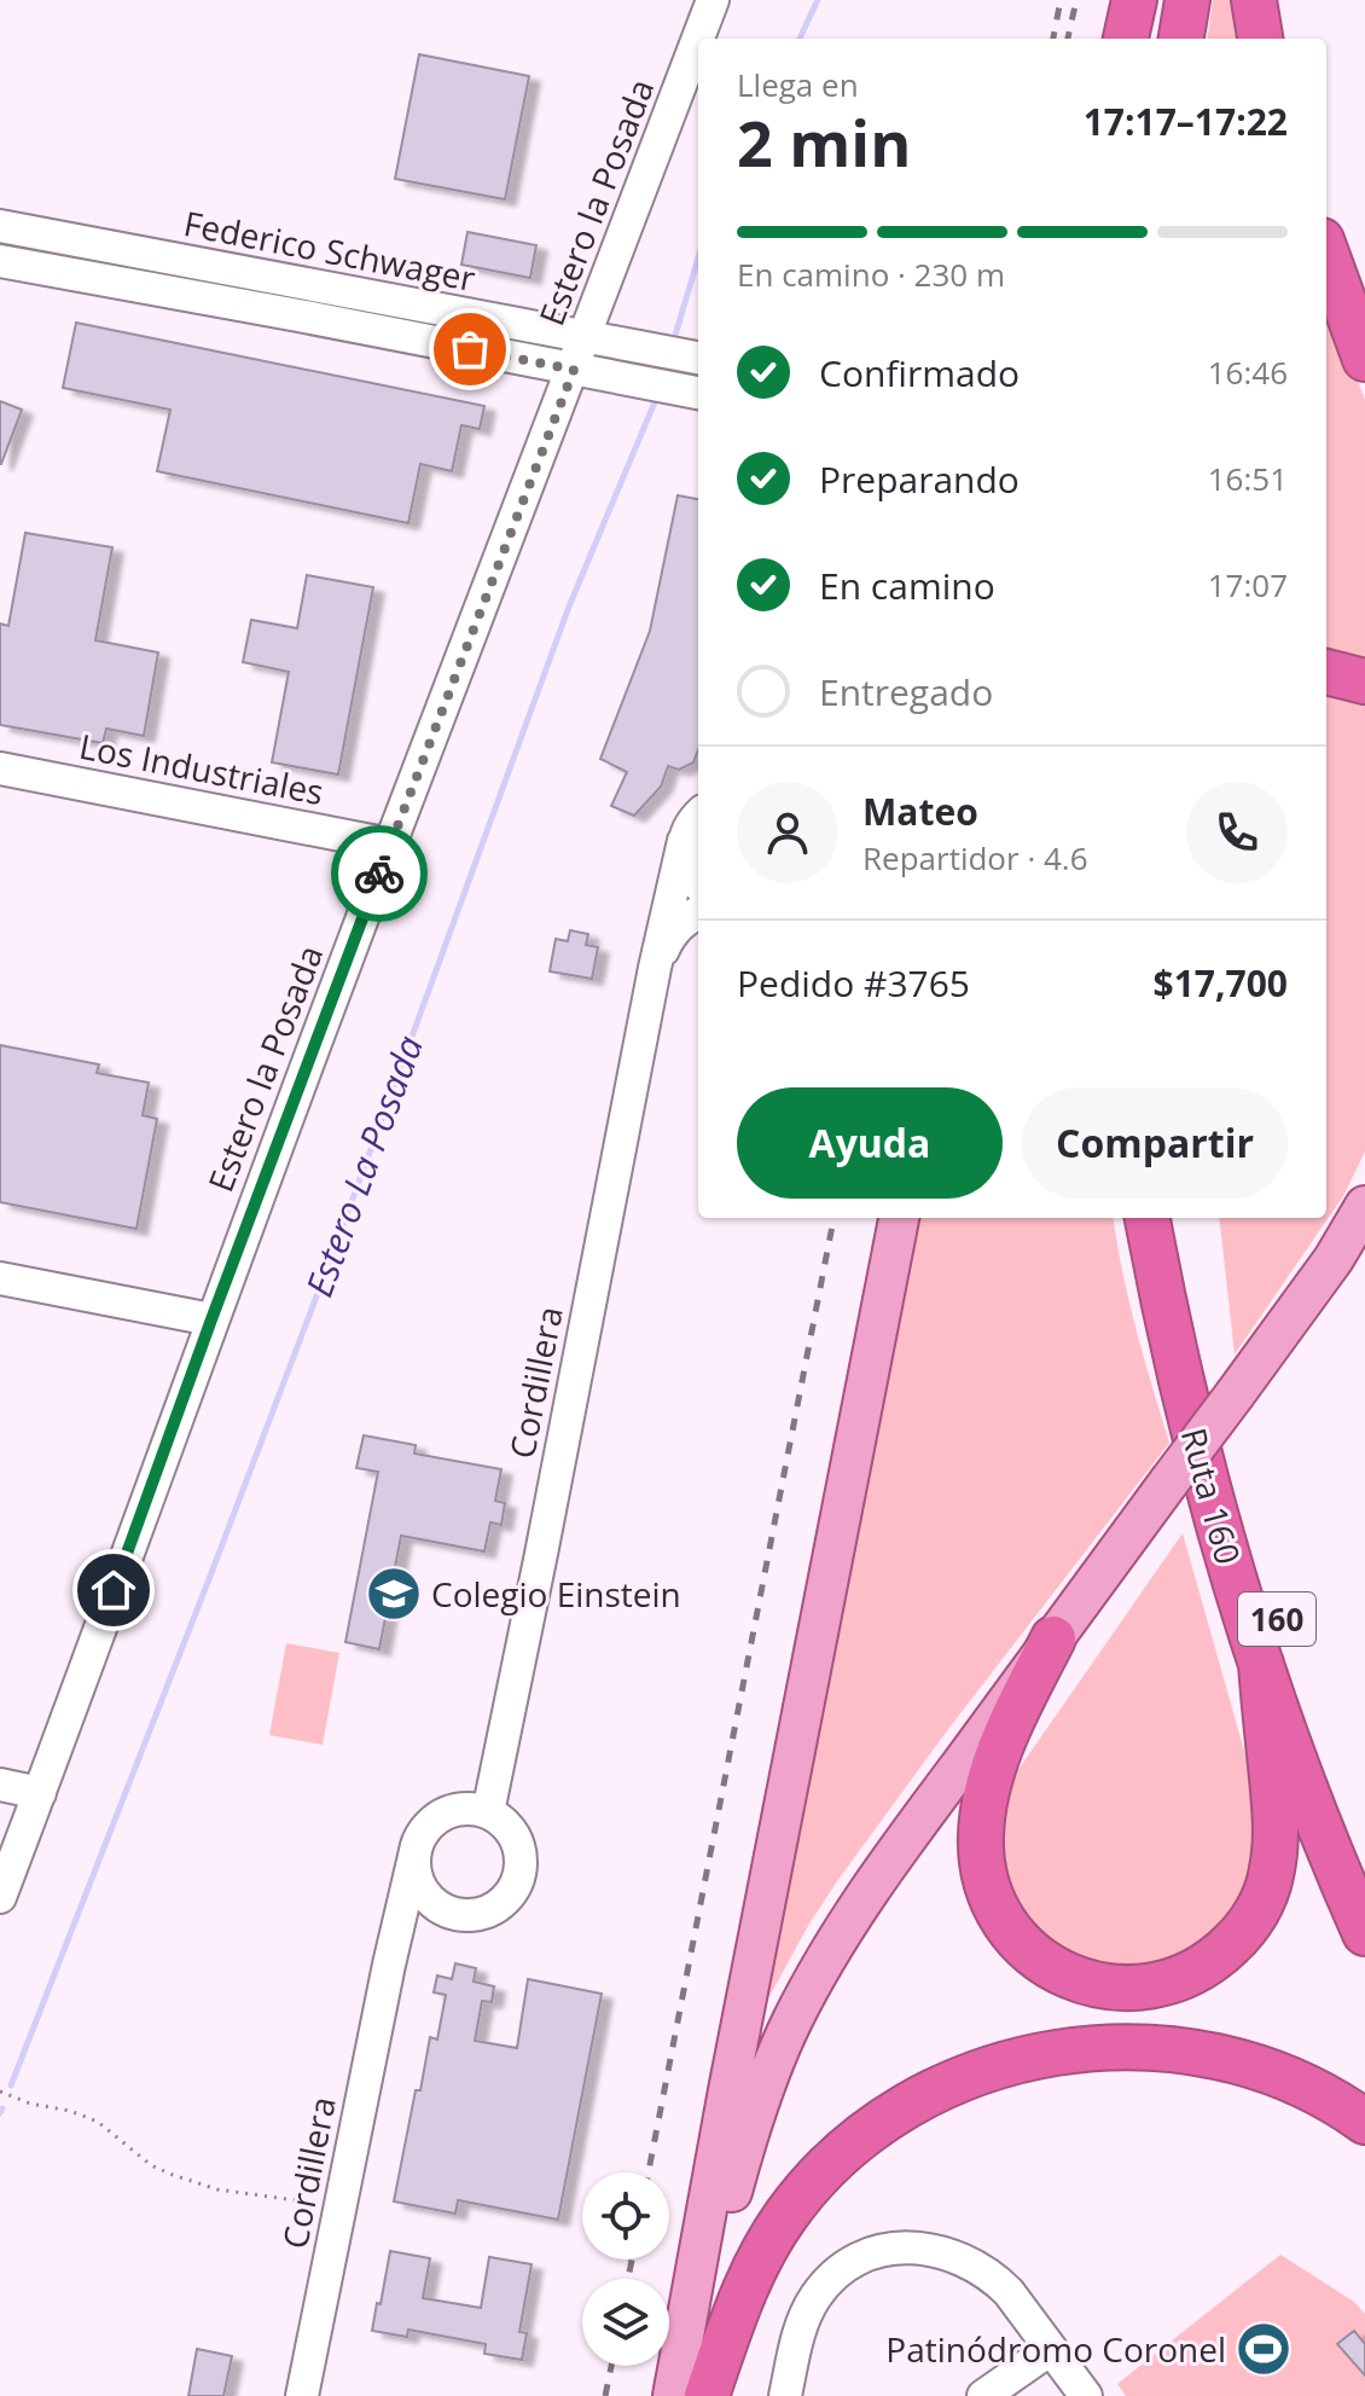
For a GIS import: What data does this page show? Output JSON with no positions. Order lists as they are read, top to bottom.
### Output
{
  "streets": {
    "highway": ["Ruta 160", "160"],
    "street": [
      "Estero la Posada",
      "Federico Schwager",
      "Los Industriales",
      "Cordillera"
    ]
  },
  "crossings": [
    ["Estero la Posada", "Federico Schwager"],
    ["Estero la Posada", "Los Industriales"]
  ],
  "water": ["Estero La Posada"],
  "places": {
    "school or university": ["Colegio Einstein"],
    "sports": ["Patinódromo Coronel"]
  },
  "page": {
    "heading": ["2 min", "Llega en", "17:17–17:22"],
    "panel": [
      "Mateo",
      "Repartidor · 4.6",
      "Pedido #3765",
      "$17,700"
    ],
    "bar": "En camino · 230 m",
    "list": [
      ["Confirmado", "16:46"],
      ["Preparando", "16:51"],
      ["En camino", "17:07"],
      "Entregado"
    ],
    "buttons": ["Ayuda", "Compartir"]
  }
}
